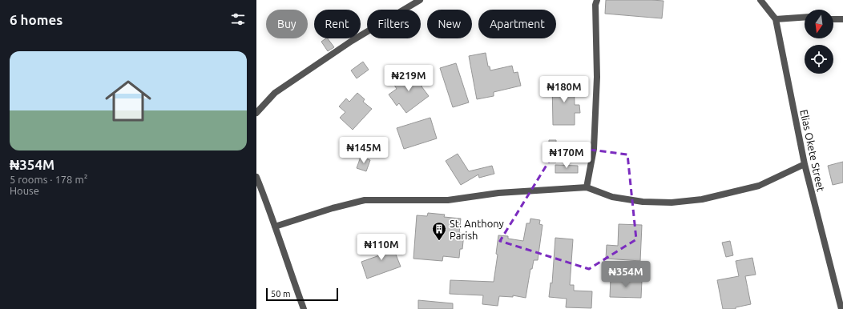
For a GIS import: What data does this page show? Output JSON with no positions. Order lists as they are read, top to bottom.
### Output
{
  "streets": {
    "street": ["Elias Okete Street"]
  },
  "places": {
    "building": ["St. Anthony Parish"]
  },
  "scale_bar": "50 m",
  "north": "bottom",
  "page": {
    "heading": "6 homes",
    "chip": [
      "Buy",
      "Rent",
      "Filters",
      "New",
      "Apartment"
    ],
    "list": [
      {
        "name": "₦354M",
        "note": "5 rooms · 178 m² · House"
      }
    ],
    "price": [
      "₦219M",
      "₦180M",
      "₦145M",
      "₦170M",
      "₦110M",
      "₦354M"
    ],
    "scale": "50 m"
  }
}
